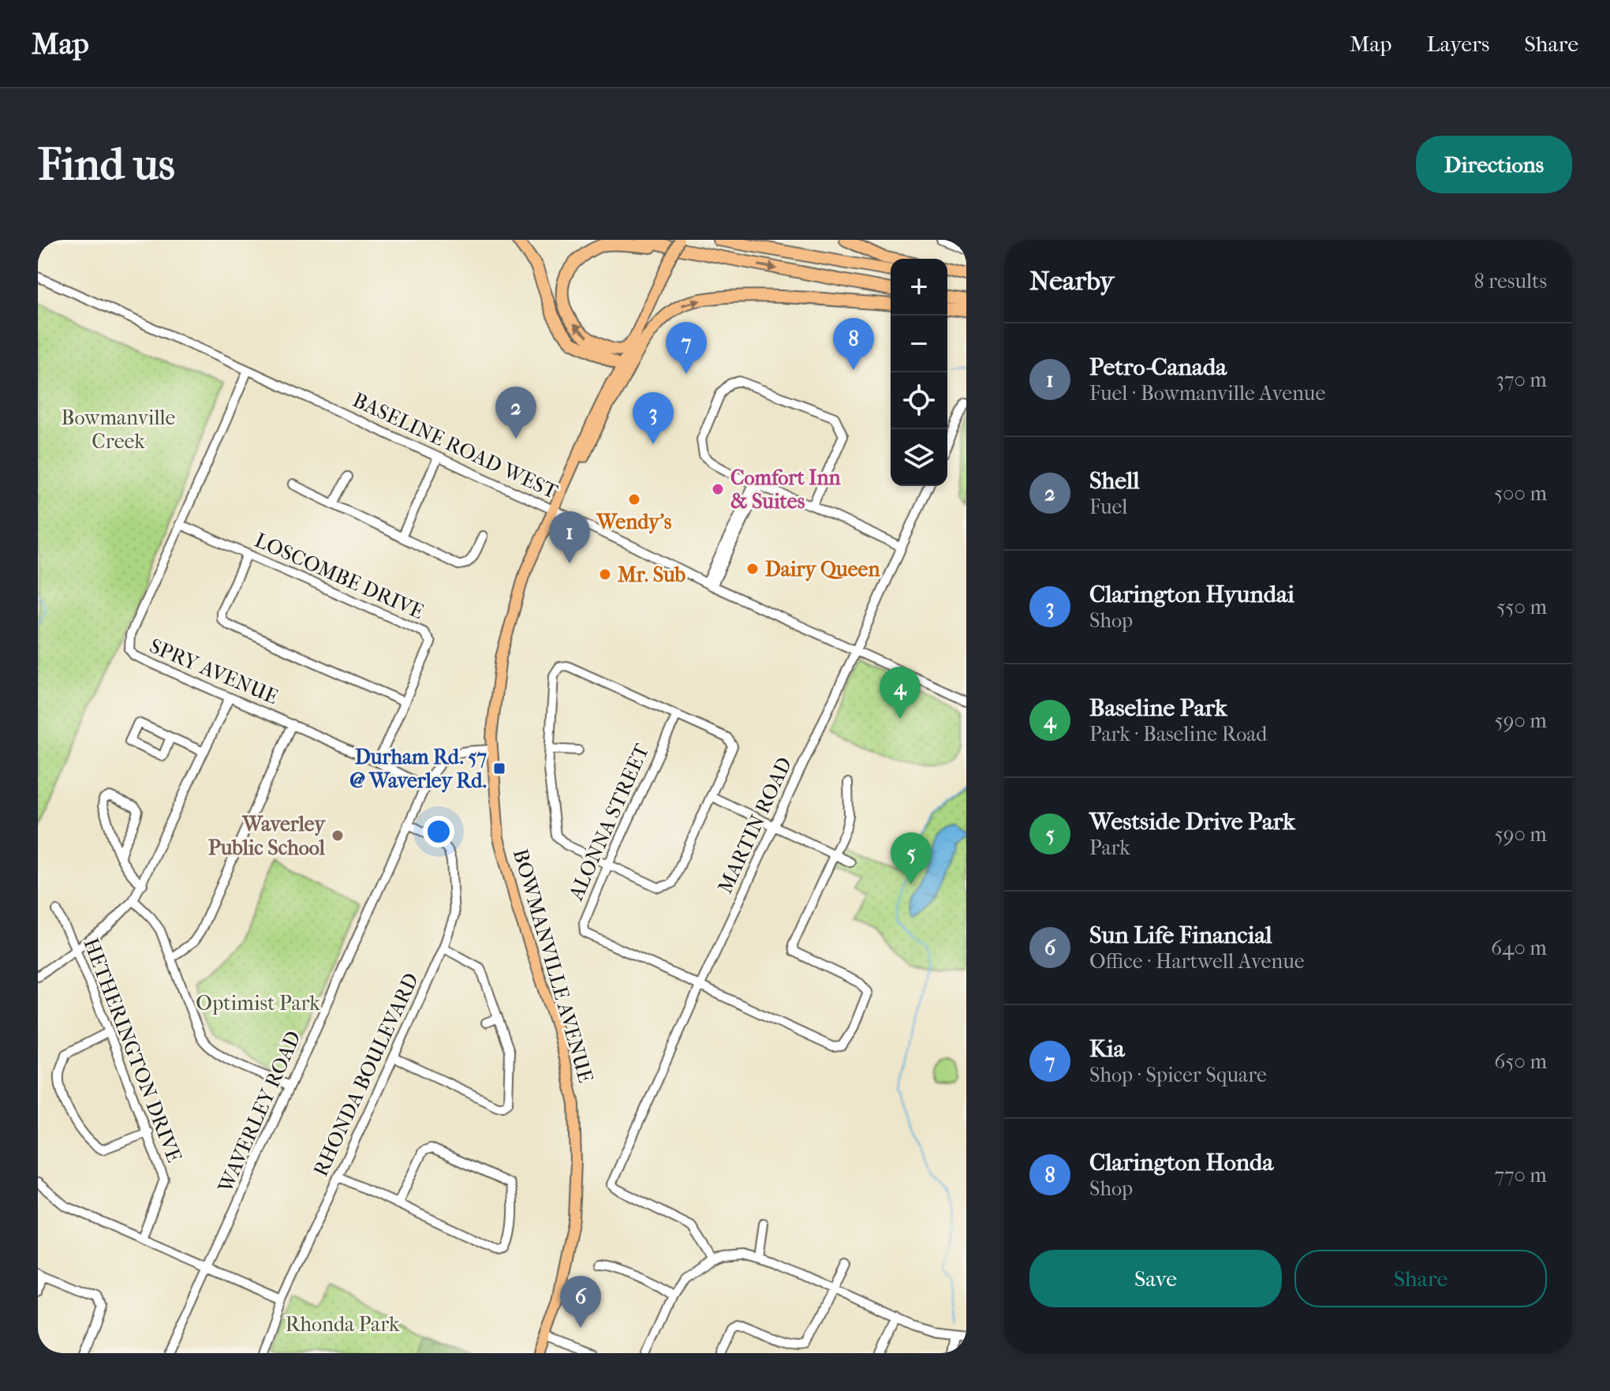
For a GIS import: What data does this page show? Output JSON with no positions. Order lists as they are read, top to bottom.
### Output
{
  "streets": {
    "main road": ["BOWMANVILLE AVENUE"],
    "street": [
      "BASELINE ROAD WEST",
      "LOSCOMBE DRIVE",
      "SPRY AVENUE",
      "ALONNA STREET",
      "MARTIN ROAD",
      "HETHERINGTON DRIVE",
      "RHONDA BOULEVARD",
      "WAVERLEY ROAD"
    ]
  },
  "crossings": [
    ["BASELINE ROAD WEST", "SPRY AVENUE"],
    ["BASELINE ROAD WEST", "MARTIN ROAD"],
    ["BASELINE ROAD WEST", "BOWMANVILLE AVENUE"],
    ["LOSCOMBE DRIVE", "SPRY AVENUE"],
    ["SPRY AVENUE", "WAVERLEY ROAD"],
    ["ALONNA STREET", "MARTIN ROAD"],
    ["BOWMANVILLE AVENUE", "WAVERLEY ROAD"],
    ["RHONDA BOULEVARD", "WAVERLEY ROAD"]
  ],
  "parks": ["Bowmanville Creek", "Optimist Park", "Rhonda Park"],
  "places": {
    "other": [
      "Comfort Inn & Suites",
      "Wendy's",
      "Dairy Queen",
      "Mr. Sub",
      "Waverley Public School"
    ],
    "transit": ["Durham Rd. 57 @ Waverley Rd."]
  },
  "page": {
    "header": "Map",
    "nav": ["Map", "Layers", "Share"],
    "buttons": [
      "Directions",
      ["Save", "Share"]
    ],
    "title": "Find us",
    "heading": ["Nearby", "8 results"],
    "map_buttons": ["+", "−"],
    "pins": [
      "8",
      "7",
      "2",
      "3",
      "1",
      "4",
      "5",
      "6"
    ],
    "list": [
      {
        "mark": "1",
        "name": "Petro-Canada",
        "note": "Fuel · Bowmanville Avenue",
        "value": "370 m"
      },
      {
        "mark": "2",
        "name": "Shell",
        "note": "Fuel",
        "value": "500 m"
      },
      {
        "mark": "3",
        "name": "Clarington Hyundai",
        "note": "Shop",
        "value": "550 m"
      },
      {
        "mark": "4",
        "name": "Baseline Park",
        "note": "Park · Baseline Road",
        "value": "590 m"
      },
      {
        "mark": "5",
        "name": "Westside Drive Park",
        "note": "Park",
        "value": "590 m"
      },
      {
        "mark": "6",
        "name": "Sun Life Financial",
        "note": "Office · Hartwell Avenue",
        "value": "640 m"
      },
      {
        "mark": "7",
        "name": "Kia",
        "note": "Shop · Spicer Square",
        "value": "650 m"
      },
      {
        "mark": "8",
        "name": "Clarington Honda",
        "note": "Shop",
        "value": "770 m"
      }
    ]
  }
}
